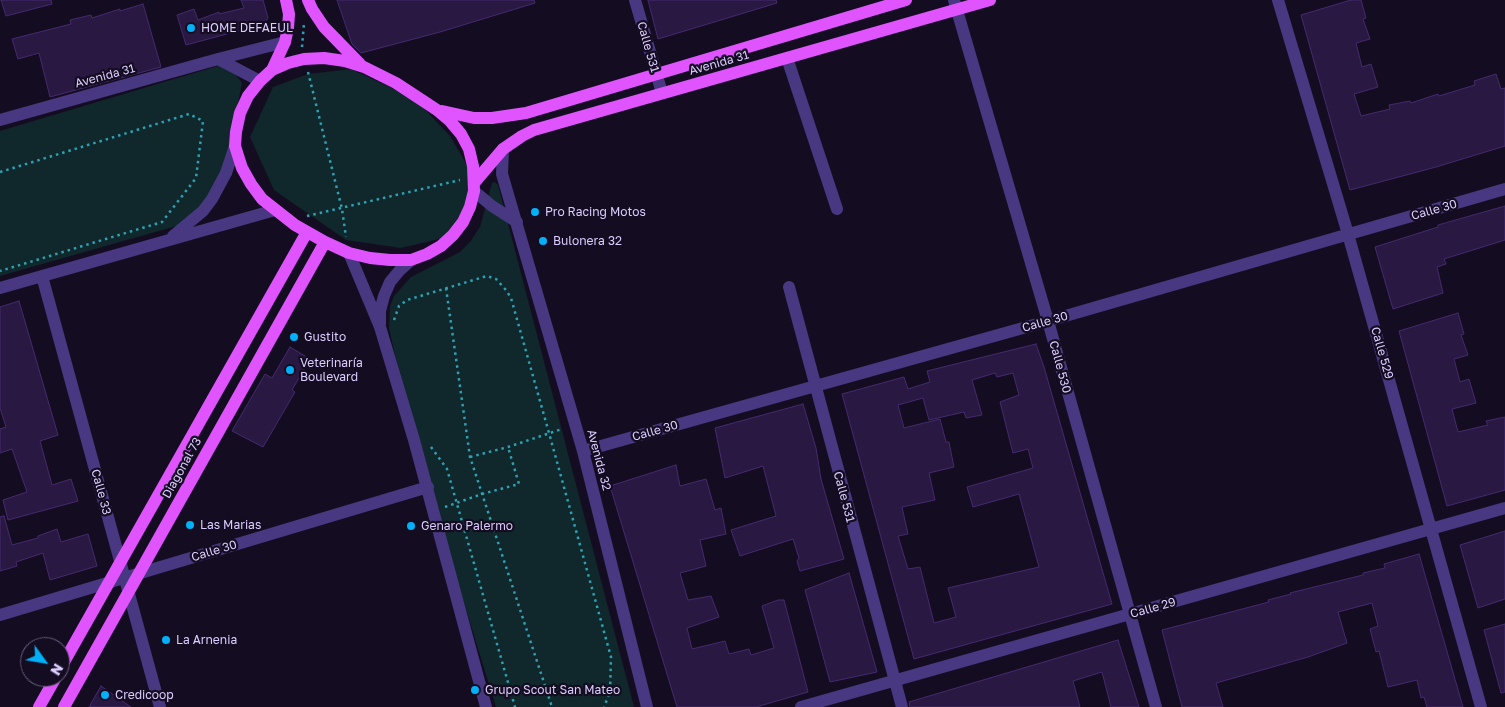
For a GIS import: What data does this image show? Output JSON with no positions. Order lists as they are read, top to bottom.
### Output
{
  "streets": {
    "main road": ["Avenida 31", "Diagonal 73"],
    "street": [
      "Calle 531",
      "Calle 30",
      "Calle 529",
      "Calle 530",
      "Avenida 32",
      "Calle 33",
      "Calle 29"
    ]
  },
  "crossings": [
    ["Calle 531", "Avenida 31"],
    ["Calle 531", "Calle 30"],
    ["Calle 531", "Calle 29"],
    ["Avenida 31", "Calle 530"],
    ["Avenida 31", "Avenida 32"],
    ["Calle 30", "Calle 529"],
    ["Calle 30", "Calle 530"],
    ["Calle 30", "Avenida 32"],
    ["Calle 30", "Diagonal 73"],
    ["Calle 30", "Calle 33"],
    ["Calle 529", "Calle 29"],
    ["Calle 530", "Calle 29"],
    ["Diagonal 73", "Calle 33"]
  ],
  "places": [
    "HOME DEFAEUL",
    "Pro Racing Motos",
    "Bulonera 32",
    "Gustito",
    "Veterinaría Boulevard",
    "Las Marias",
    "Genaro Palermo",
    "La Arnenia",
    "Grupo Scout San Mateo",
    "Credicoop"
  ],
  "north": "bottom right"
}
